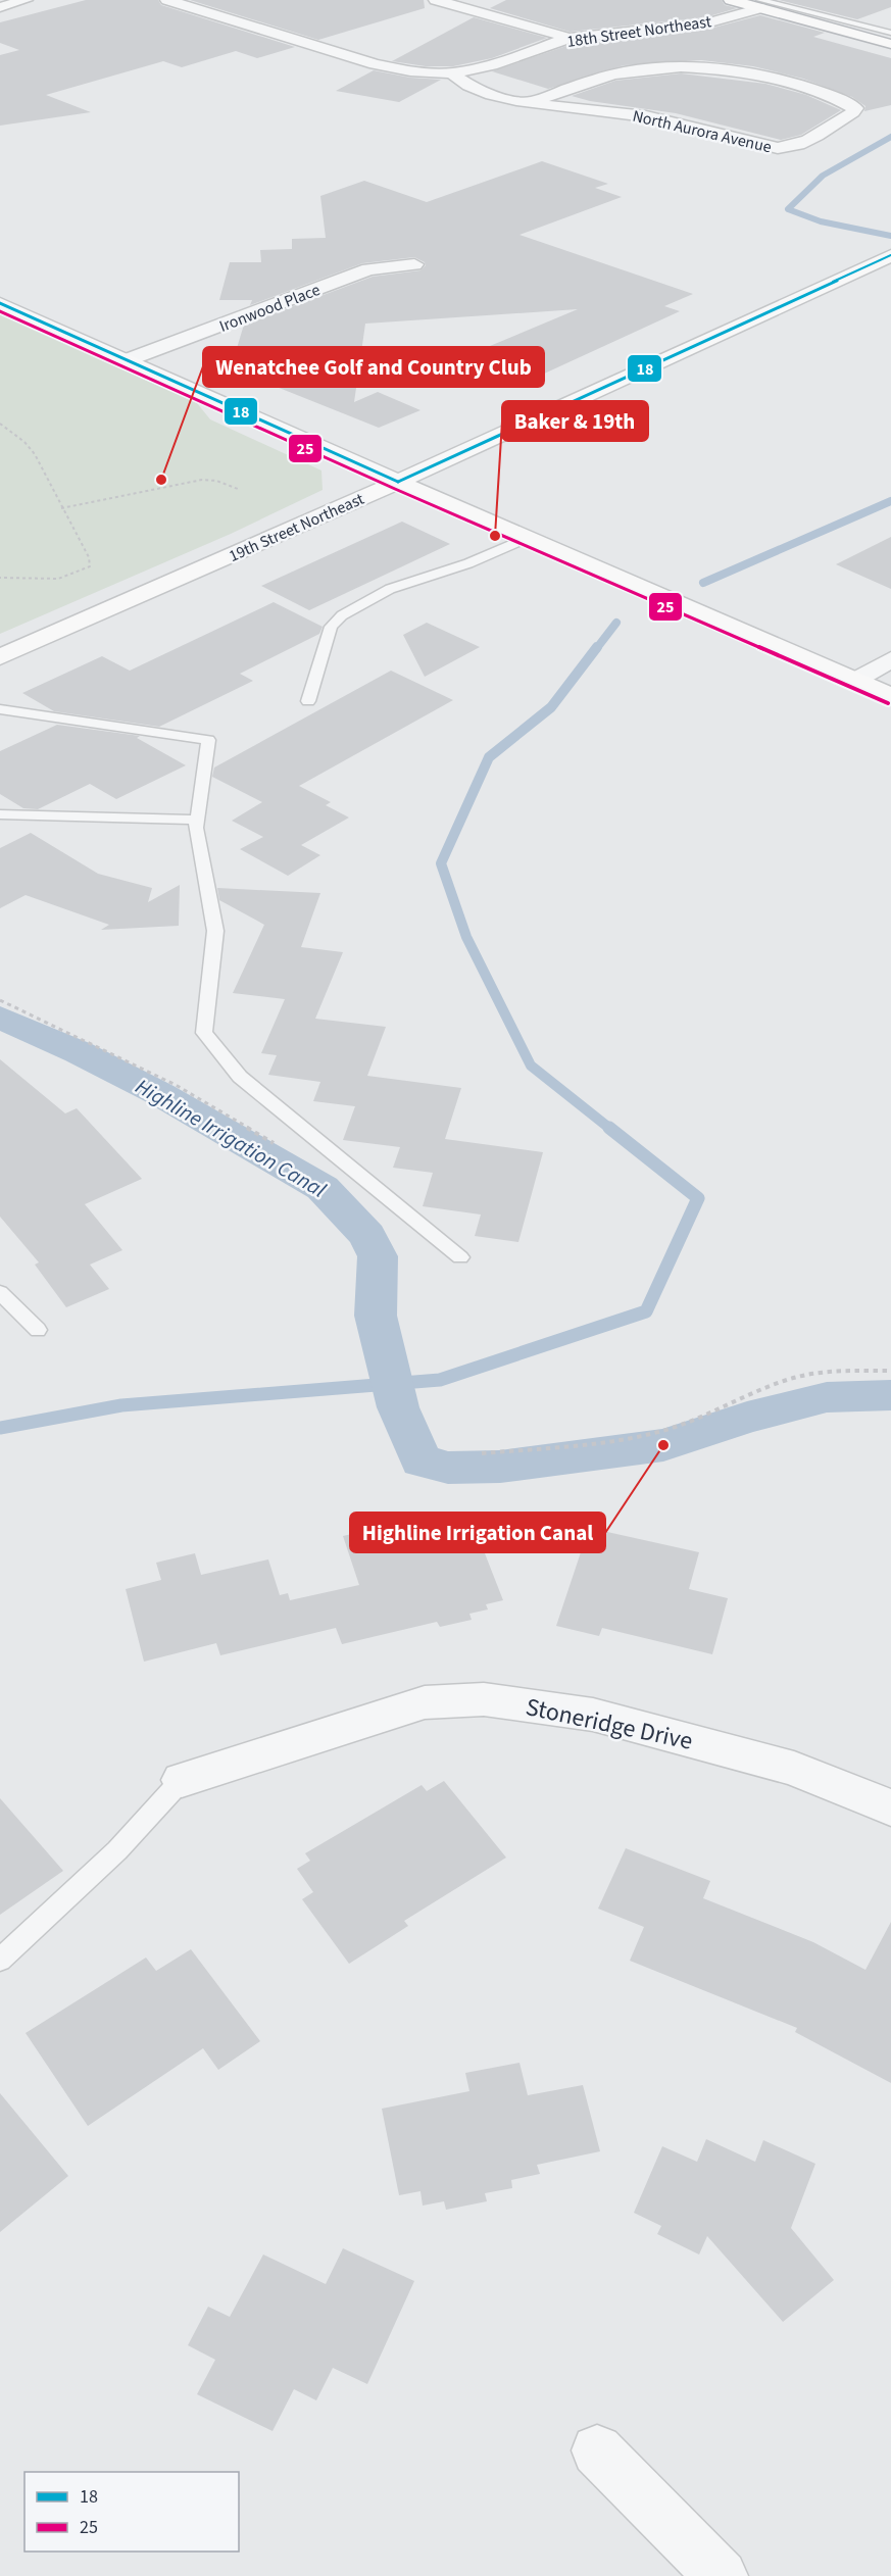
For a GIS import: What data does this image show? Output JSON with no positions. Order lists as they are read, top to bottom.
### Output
{
  "streets": {
    "main road": ["19th Street Northeast"],
    "street": [
      "18th Street Northeast",
      "North Aurora Avenue",
      "Ironwood Place",
      "Stoneridge Drive"
    ]
  },
  "crossings": [
    ["18th Street Northeast", "North Aurora Avenue"]
  ],
  "water": ["Highline Irrigation Canal"],
  "places": ["Wenatchee Golf and Country Club", "Baker & 19th", "Highline Irrigation Canal"],
  "lines": ["transit line 18", "transit line 25"],
  "legend": ["18", "25"]
}
